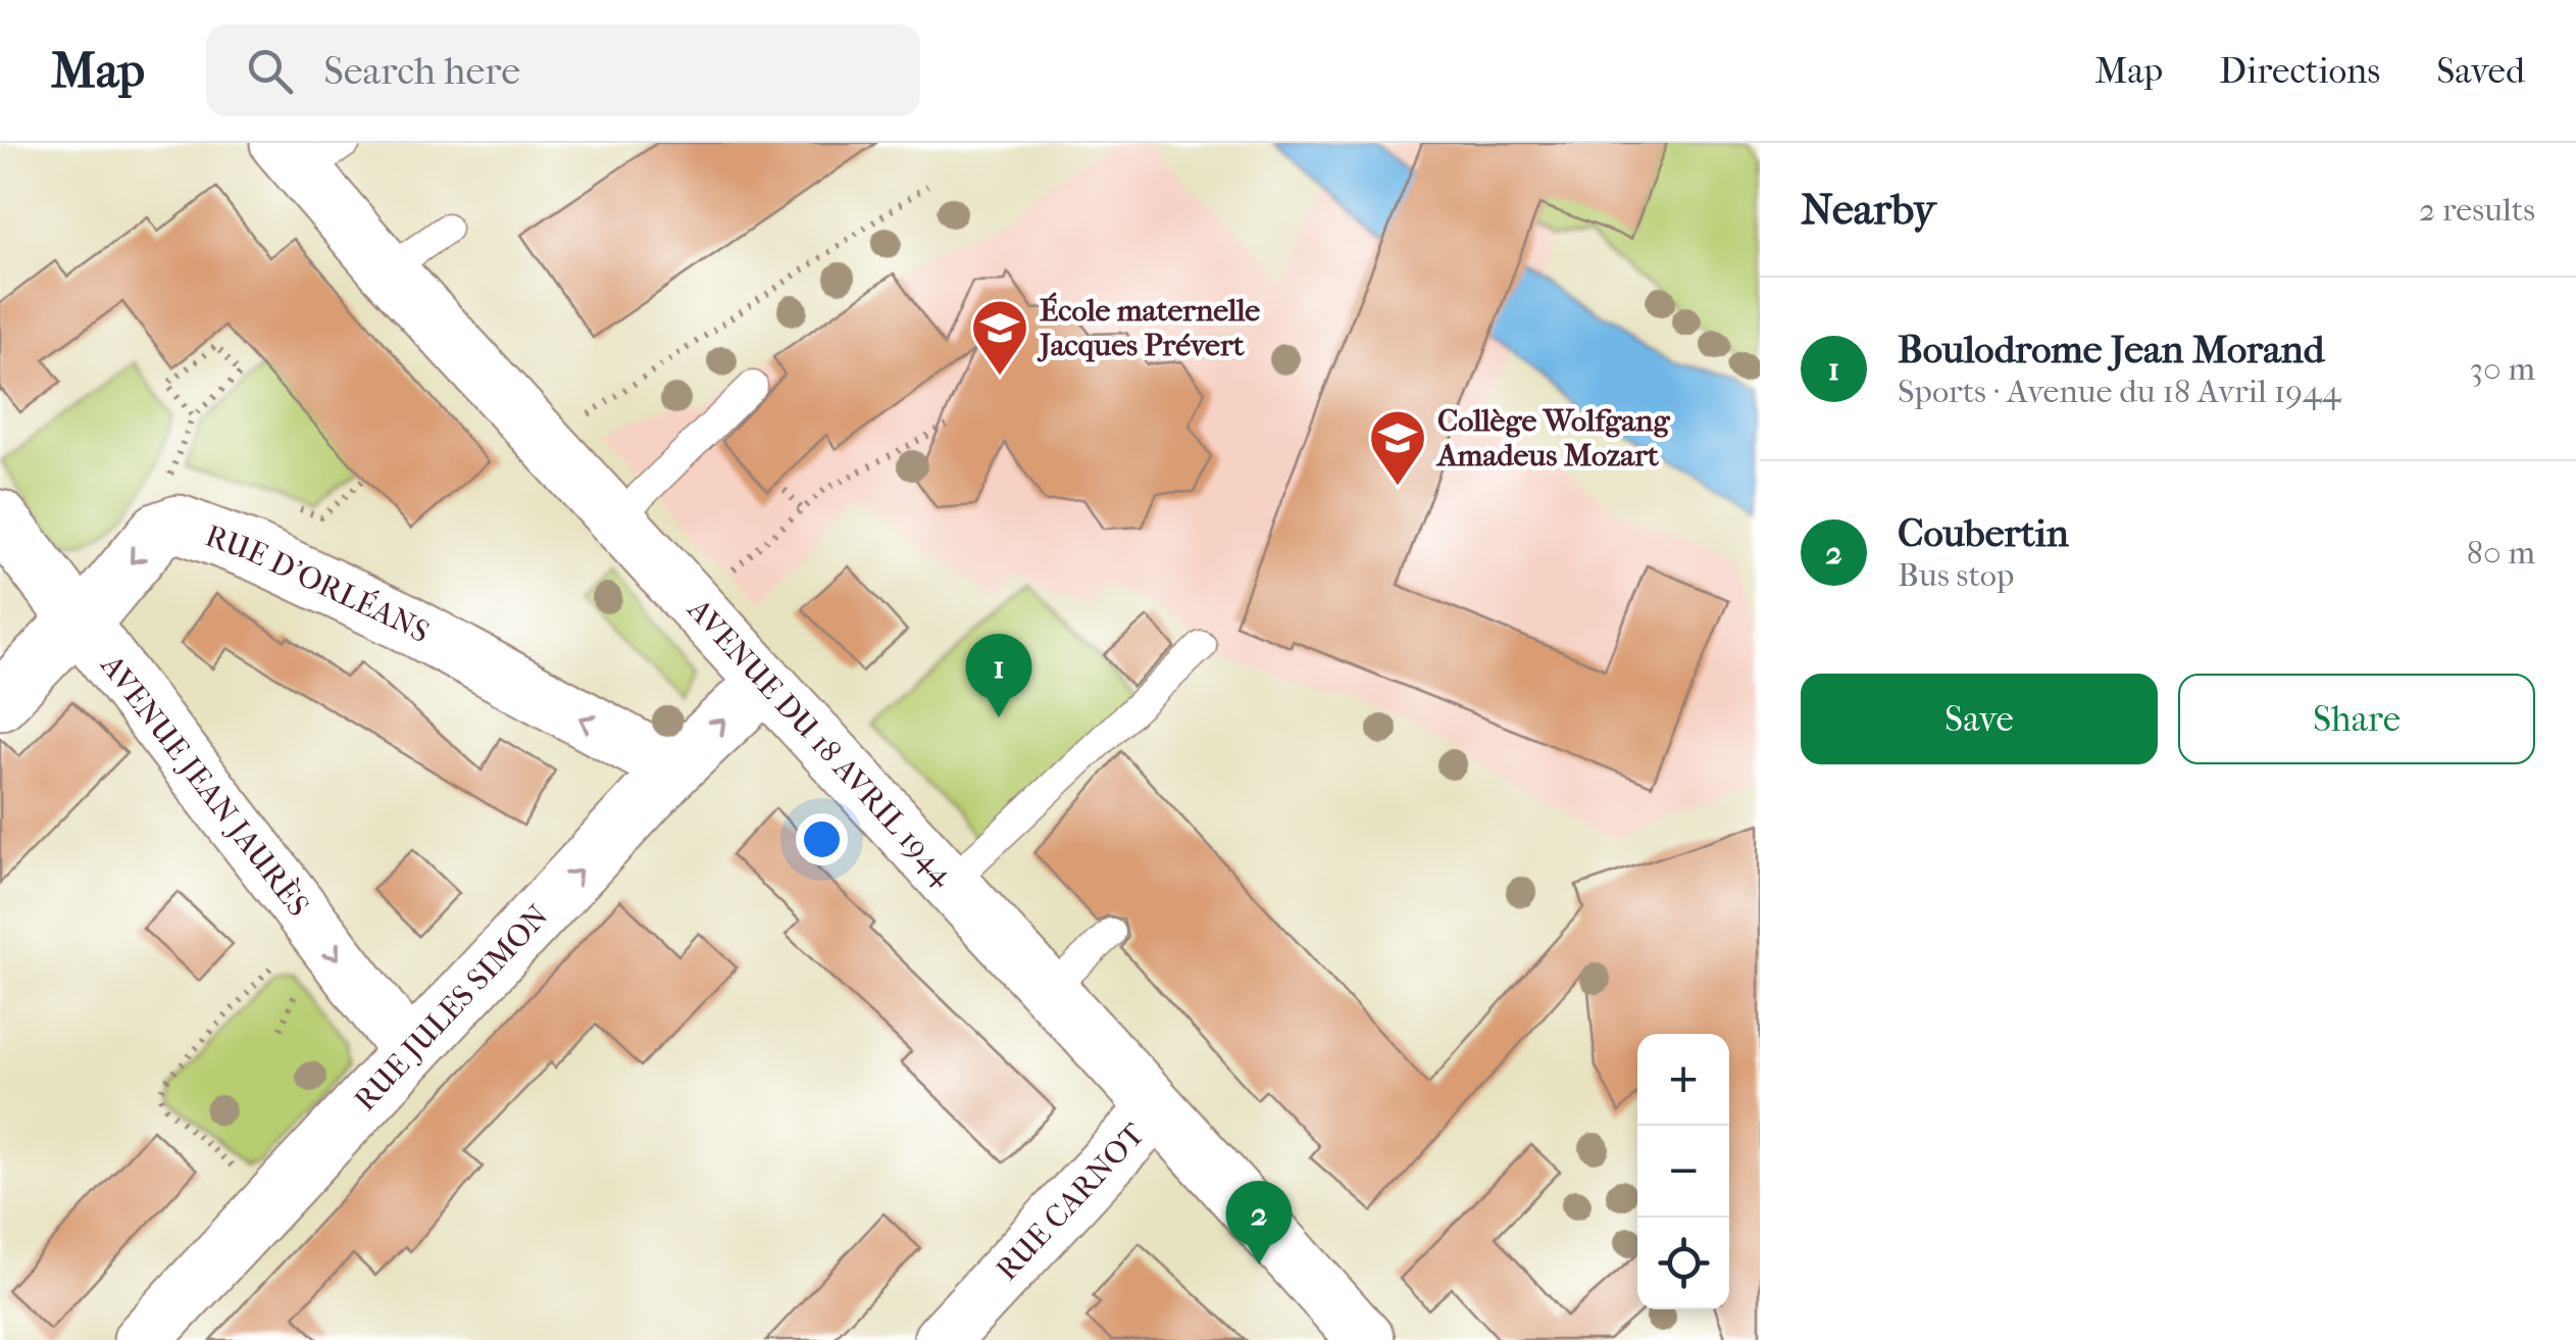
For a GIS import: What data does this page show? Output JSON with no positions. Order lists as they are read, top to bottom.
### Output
{
  "streets": {
    "street": [
      "RUE D'ORLÉANS",
      "AVENUE DU 18 AVRIL 1944",
      "AVENUE JEAN JAURÈS",
      "RUE JULES SIMON",
      "RUE CARNOT"
    ]
  },
  "crossings": [
    ["RUE D'ORLÉANS", "AVENUE JEAN JAURÈS"],
    ["RUE D'ORLÉANS", "RUE JULES SIMON"],
    ["AVENUE DU 18 AVRIL 1944", "RUE JULES SIMON"],
    ["AVENUE DU 18 AVRIL 1944", "RUE CARNOT"],
    ["AVENUE JEAN JAURÈS", "RUE JULES SIMON"]
  ],
  "one_way": ["RUE D'ORLÉANS", "RUE JULES SIMON"],
  "places": {
    "school or university": ["École maternelle Jacques Prévert", "Collège Wolfgang Amadeus Mozart"]
  },
  "page": {
    "header": "Map",
    "search": "Search here",
    "nav": ["Map", "Directions", "Saved"],
    "heading": ["Nearby", "2 results"],
    "list": [
      {
        "mark": "1",
        "name": "Boulodrome Jean Morand",
        "note": "Sports · Avenue du 18 Avril 1944",
        "value": "30 m"
      },
      {
        "mark": "2",
        "name": "Coubertin",
        "note": "Bus stop",
        "value": "80 m"
      }
    ],
    "pins": ["1", "2"],
    "buttons": ["Save", "Share"],
    "map_buttons": ["+", "−"]
  }
}
